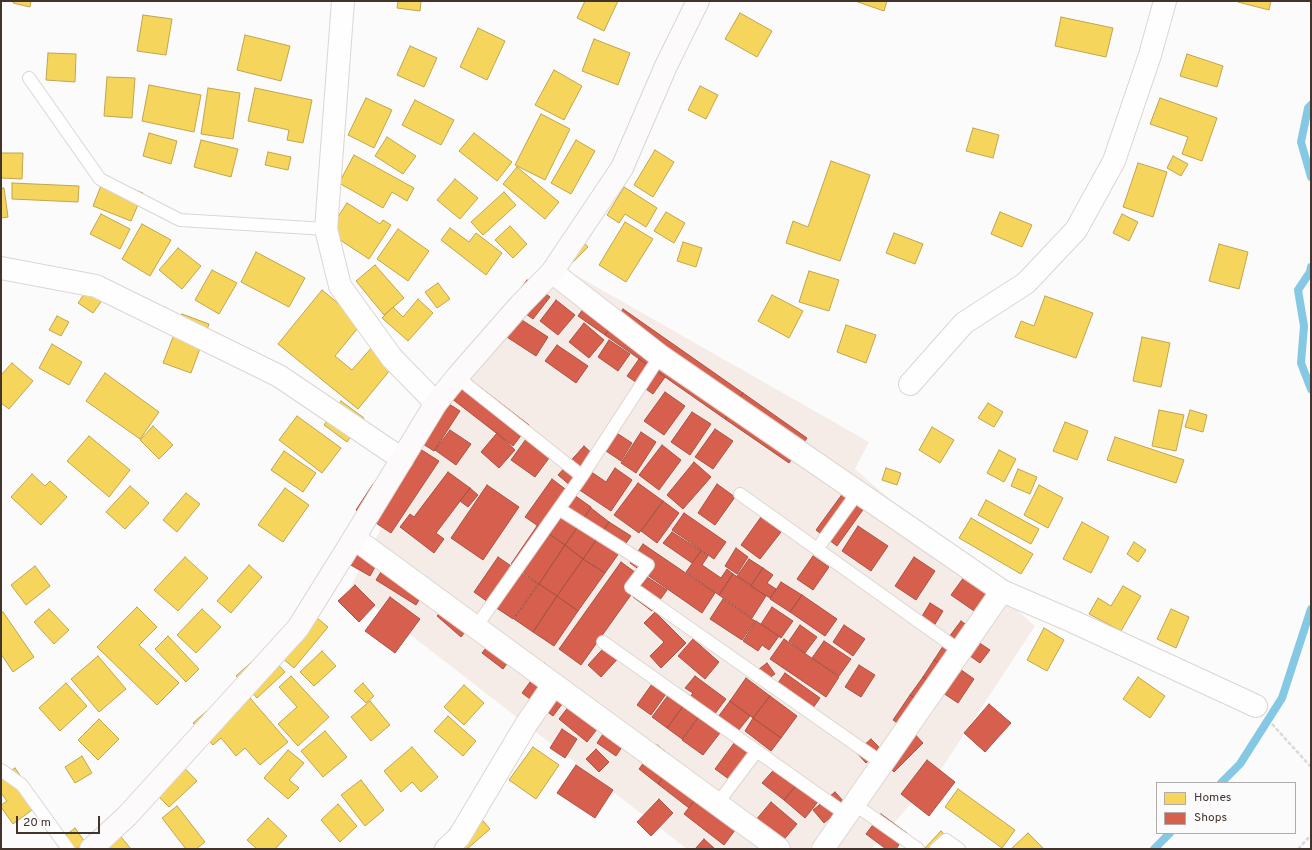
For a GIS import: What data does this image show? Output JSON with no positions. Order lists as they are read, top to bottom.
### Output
{
  "legend": ["Homes", "Shops"],
  "scale_bar": "20 m"
}
